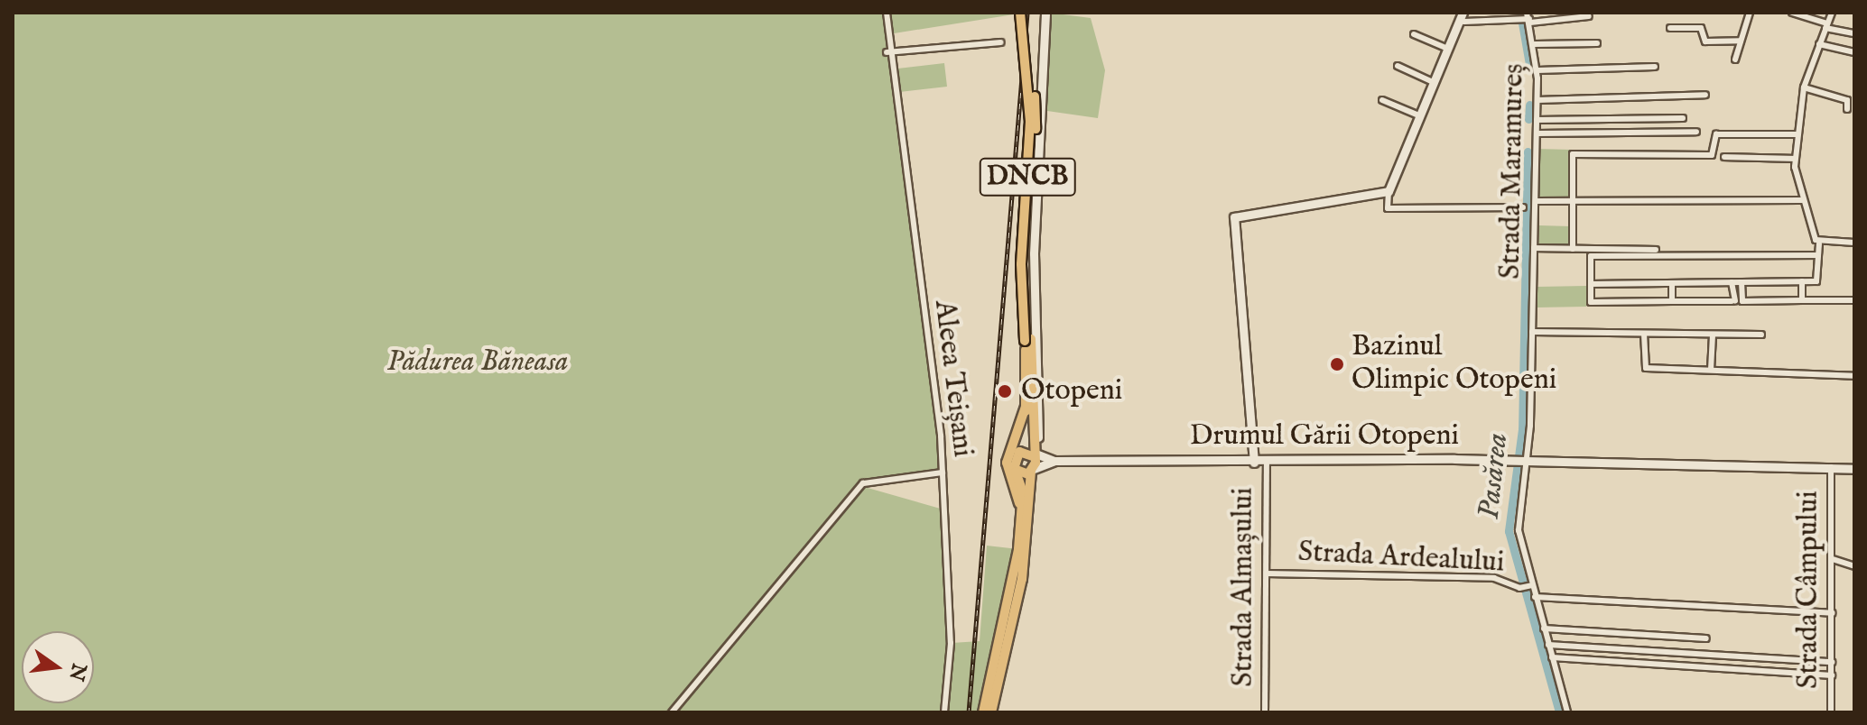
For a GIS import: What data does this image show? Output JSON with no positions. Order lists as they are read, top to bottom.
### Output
{
  "streets": {
    "main road": ["DNCB"],
    "street": [
      "Strada Maramureș",
      "Aleea Teișani",
      "Drumul Gării Otopeni",
      "Strada Ardealului",
      "Strada Almașului",
      "Strada Câmpului"
    ]
  },
  "crossings": [
    ["Strada Maramureș", "Drumul Gării Otopeni"],
    ["Strada Maramureș", "Strada Ardealului"],
    ["DNCB", "Drumul Gării Otopeni"],
    ["Drumul Gării Otopeni", "Strada Almașului"],
    ["Drumul Gării Otopeni", "Strada Câmpului"],
    ["Strada Ardealului", "Strada Almașului"]
  ],
  "water": ["Pasărea"],
  "parks": ["Pădurea Băneasa"],
  "places": ["Bazinul Olimpic Otopeni", "Otopeni"],
  "north": "right"
}
